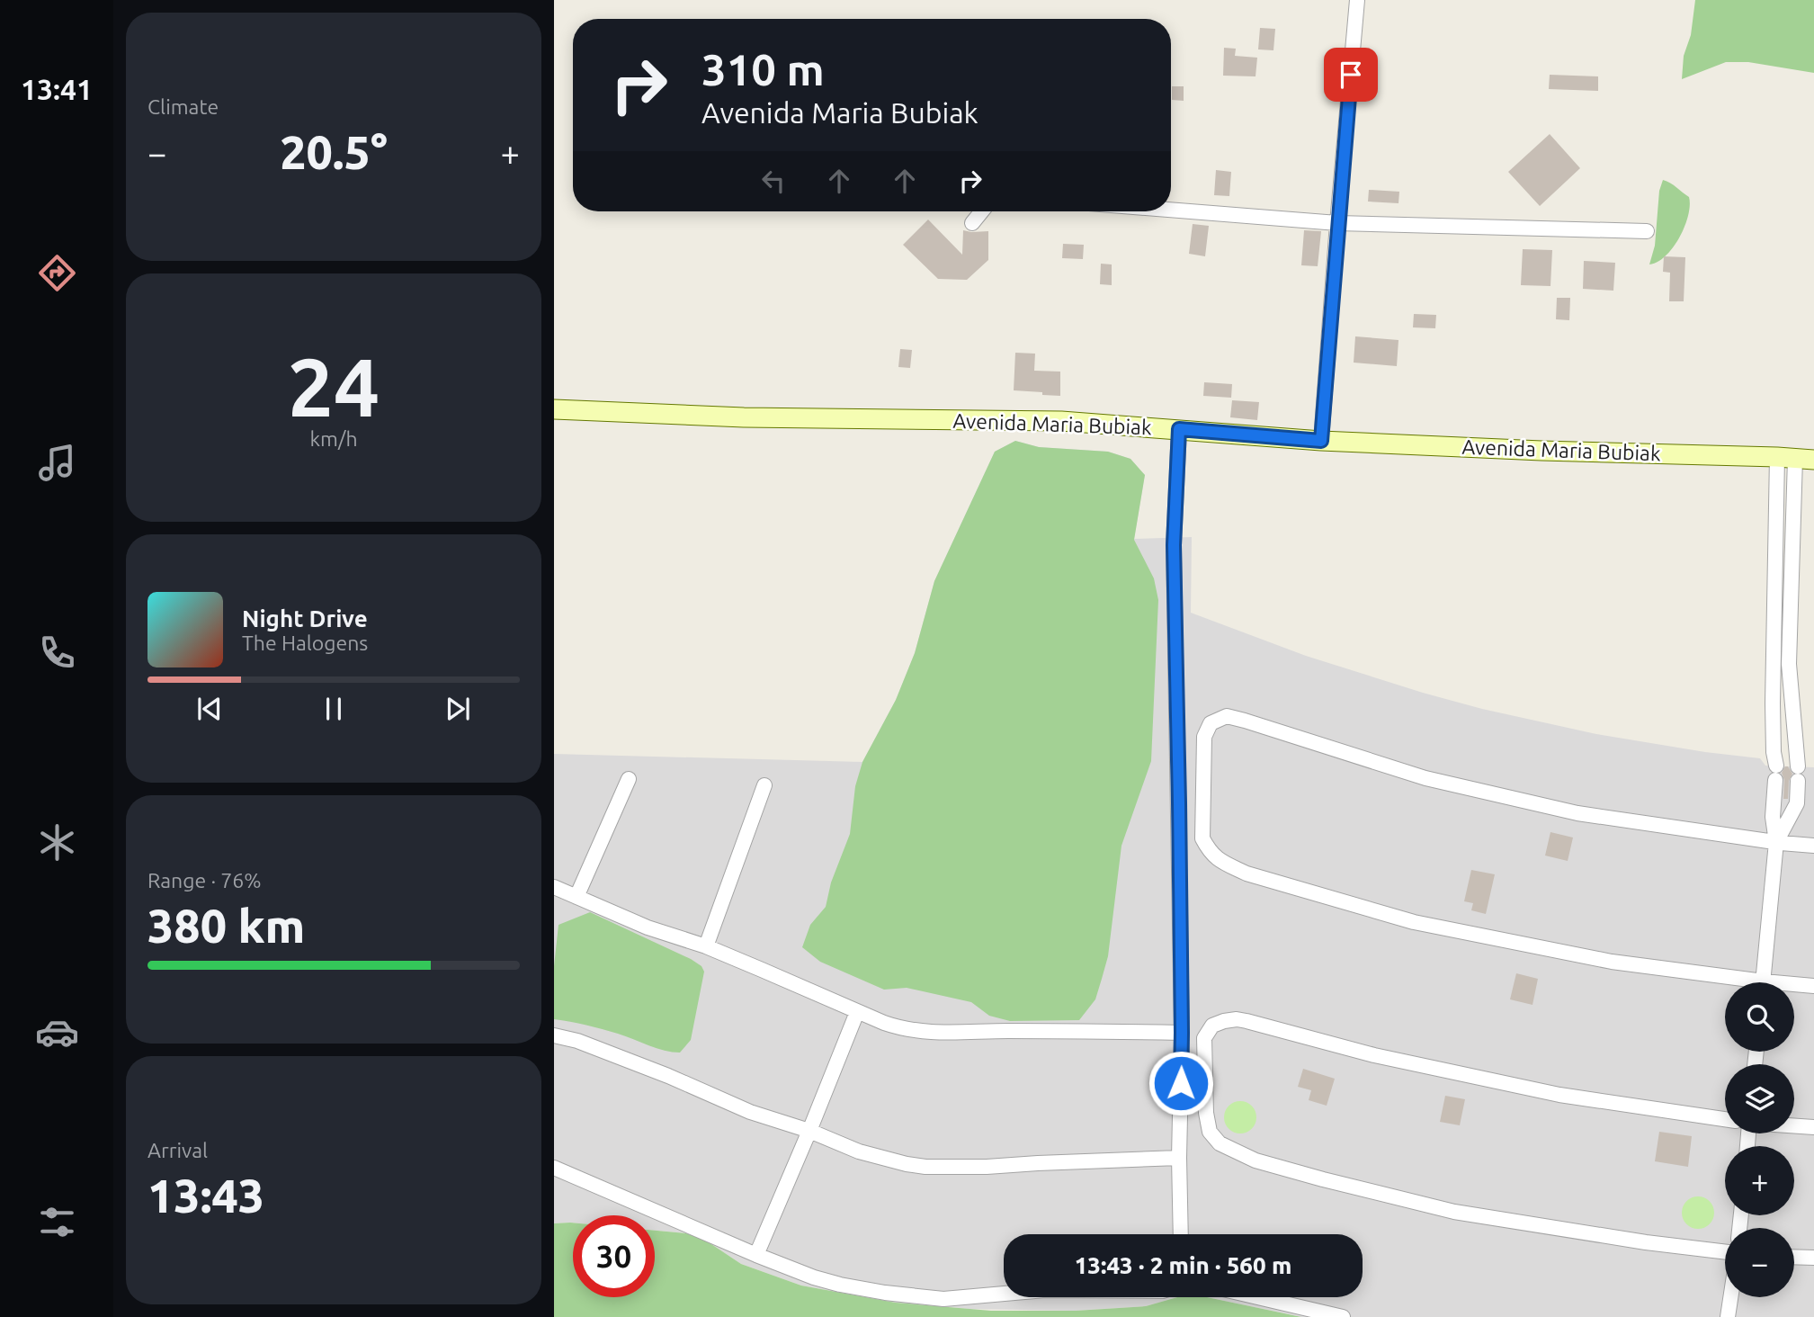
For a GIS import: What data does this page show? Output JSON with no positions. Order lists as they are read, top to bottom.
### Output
{
  "streets": {
    "street": ["Avenida Maria Bubiak"]
  },
  "page": {
    "tabs": "13:41",
    "tile": [
      "Climate",
      ["24", "km/h"],
      ["Range · 76%", "380 km"],
      ["Arrival", "13:43"]
    ],
    "turn": ["310 m", "Avenida Maria Bubiak"],
    "heat": ["−", "20.5°", "+"],
    "song": ["Night Drive", "The Halogens"],
    "map_buttons": ["+", "−"],
    "limit": "30",
    "trip": "13:43 · 2 min · 560 m"
  }
}
